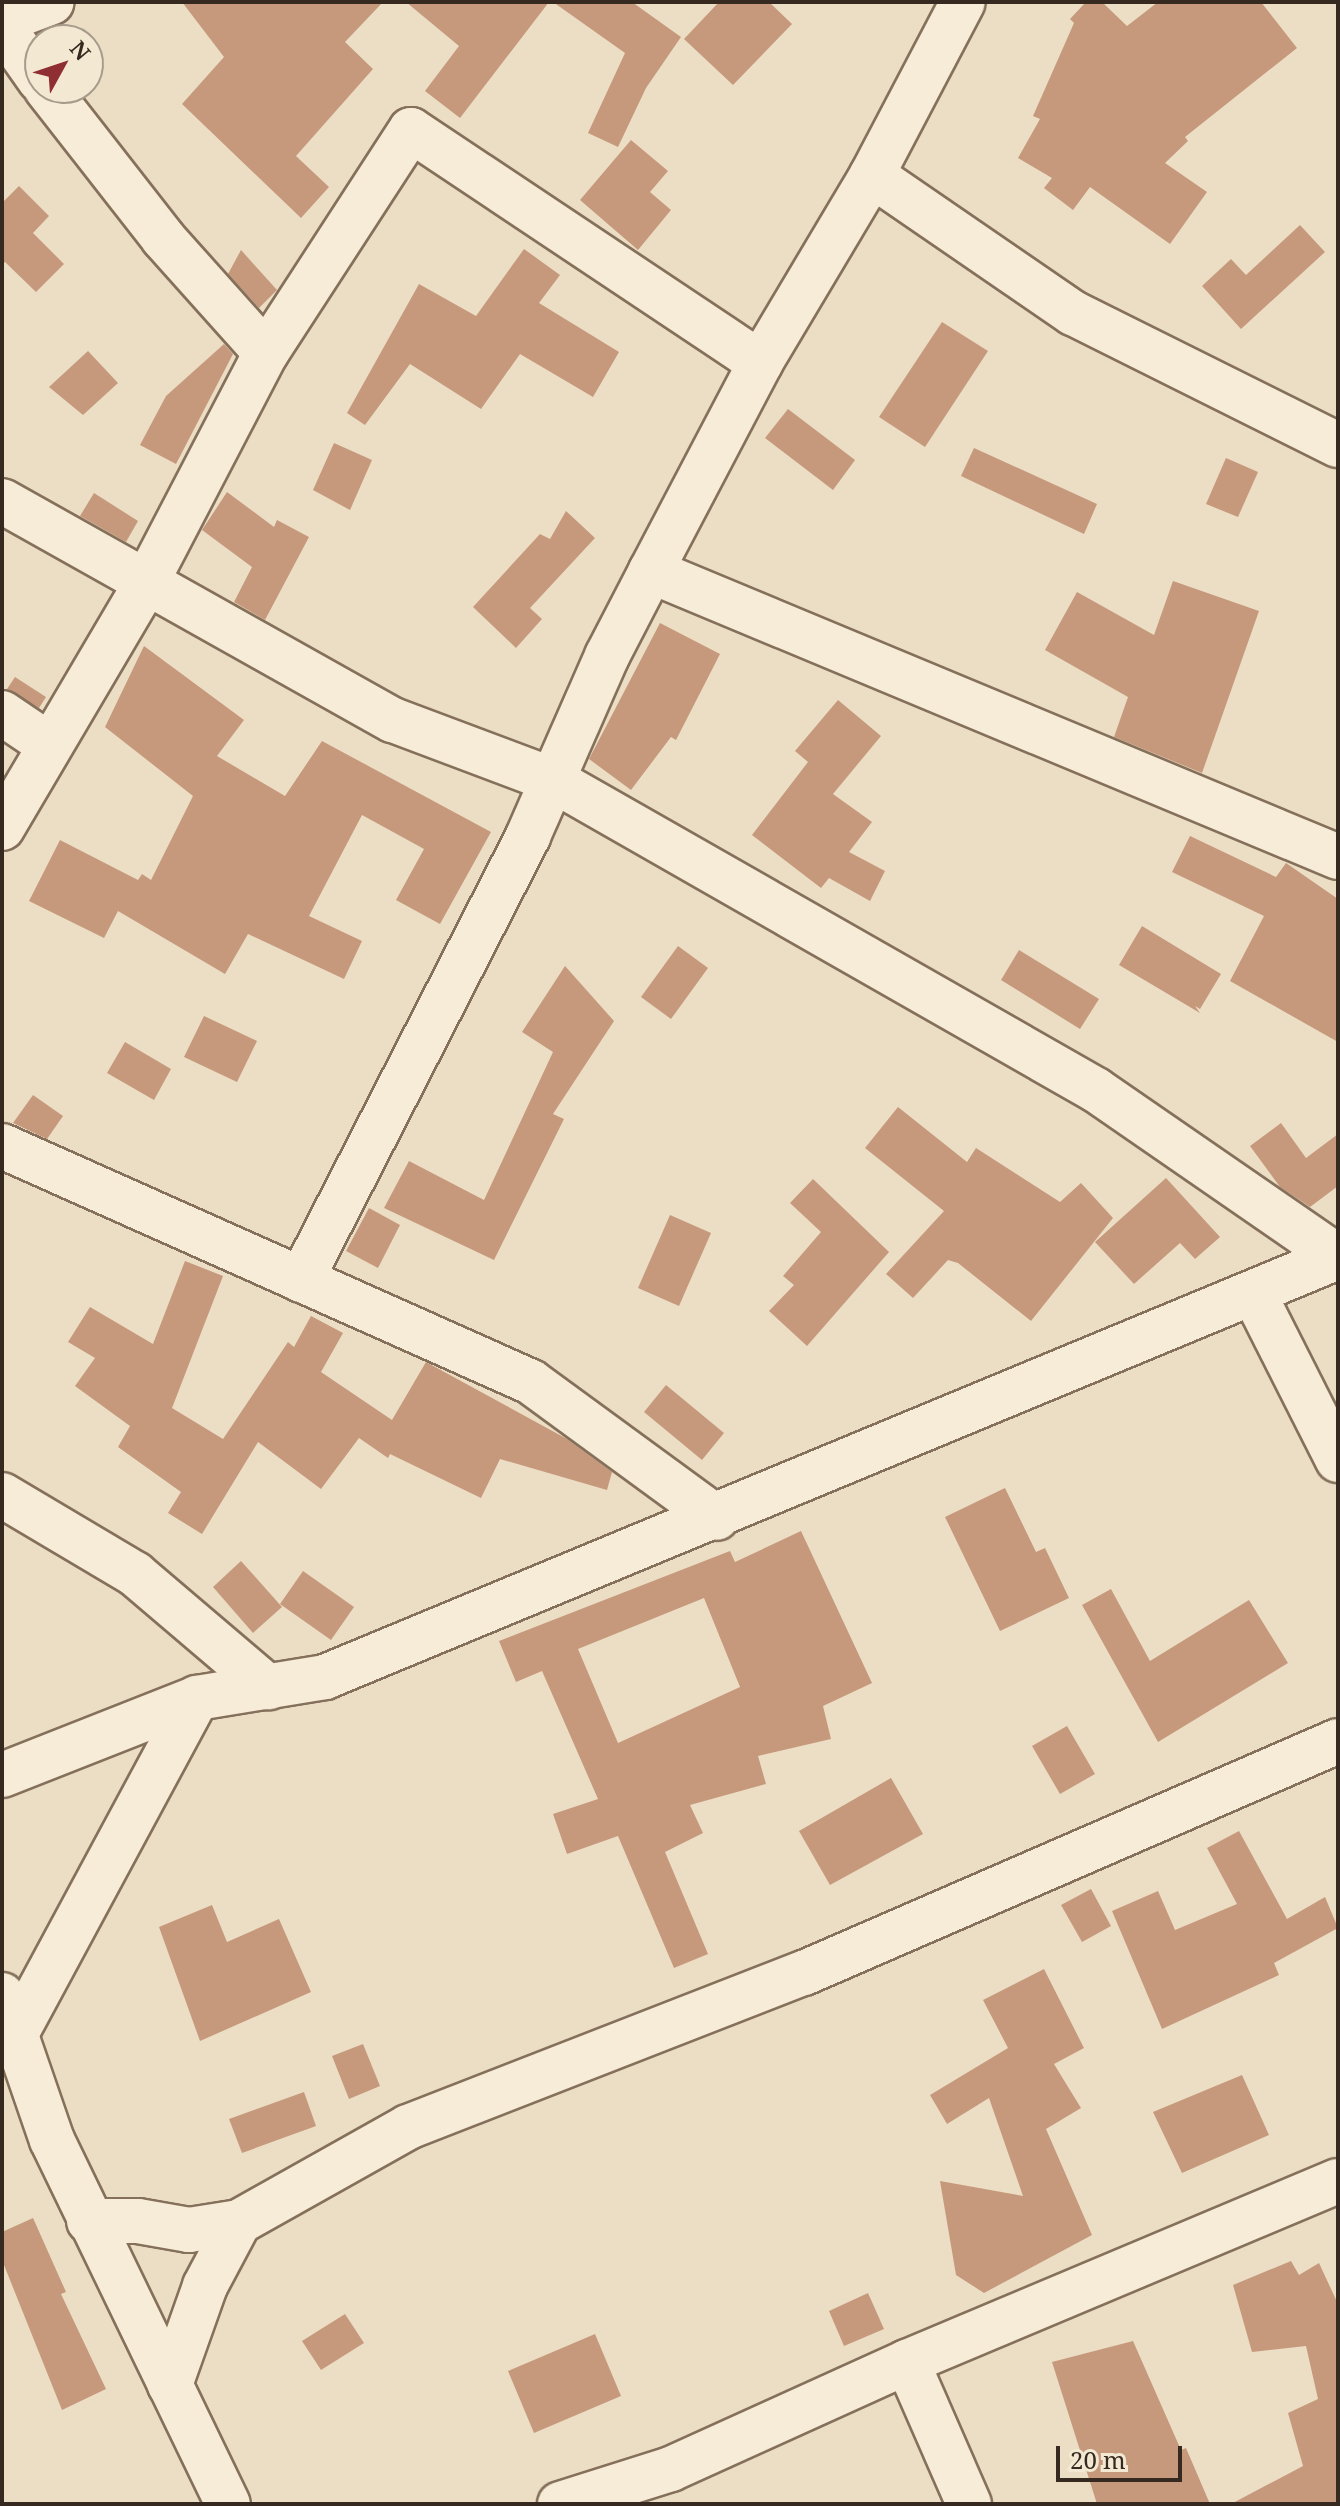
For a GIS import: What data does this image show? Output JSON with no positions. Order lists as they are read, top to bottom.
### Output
{
  "scale_bar": "20 m",
  "north": "top right"
}
